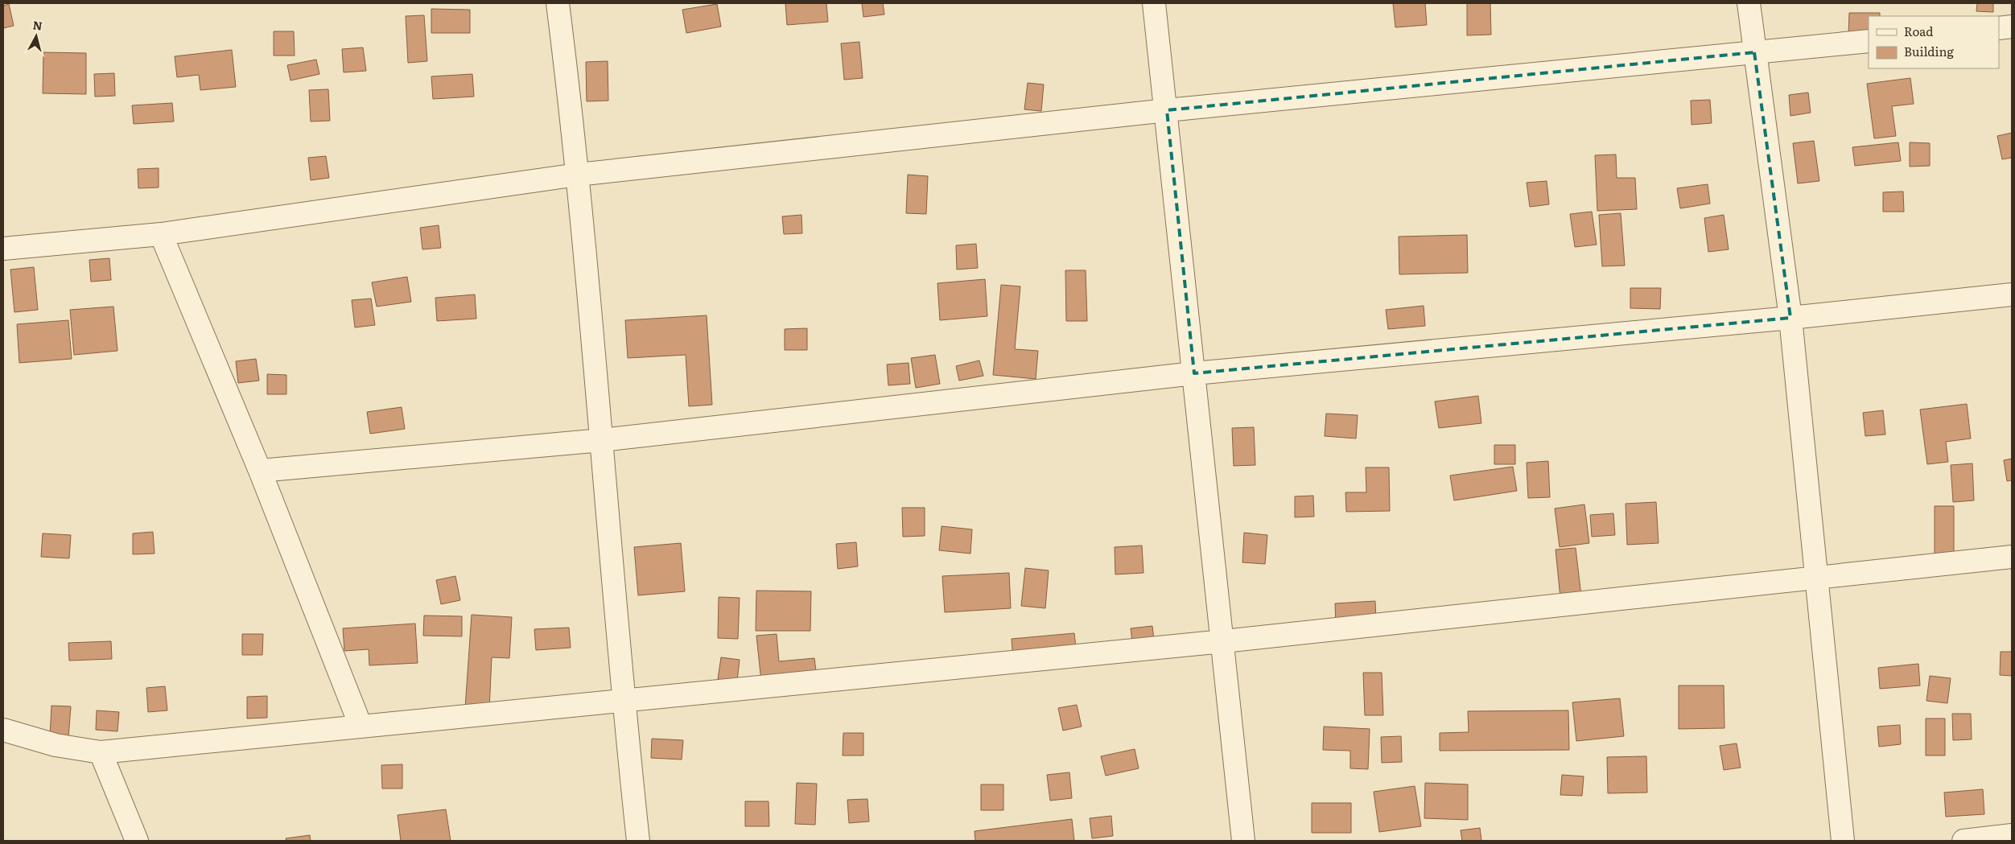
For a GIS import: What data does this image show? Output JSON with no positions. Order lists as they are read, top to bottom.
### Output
{
  "legend": ["Road", "Building"],
  "north": "top"
}
